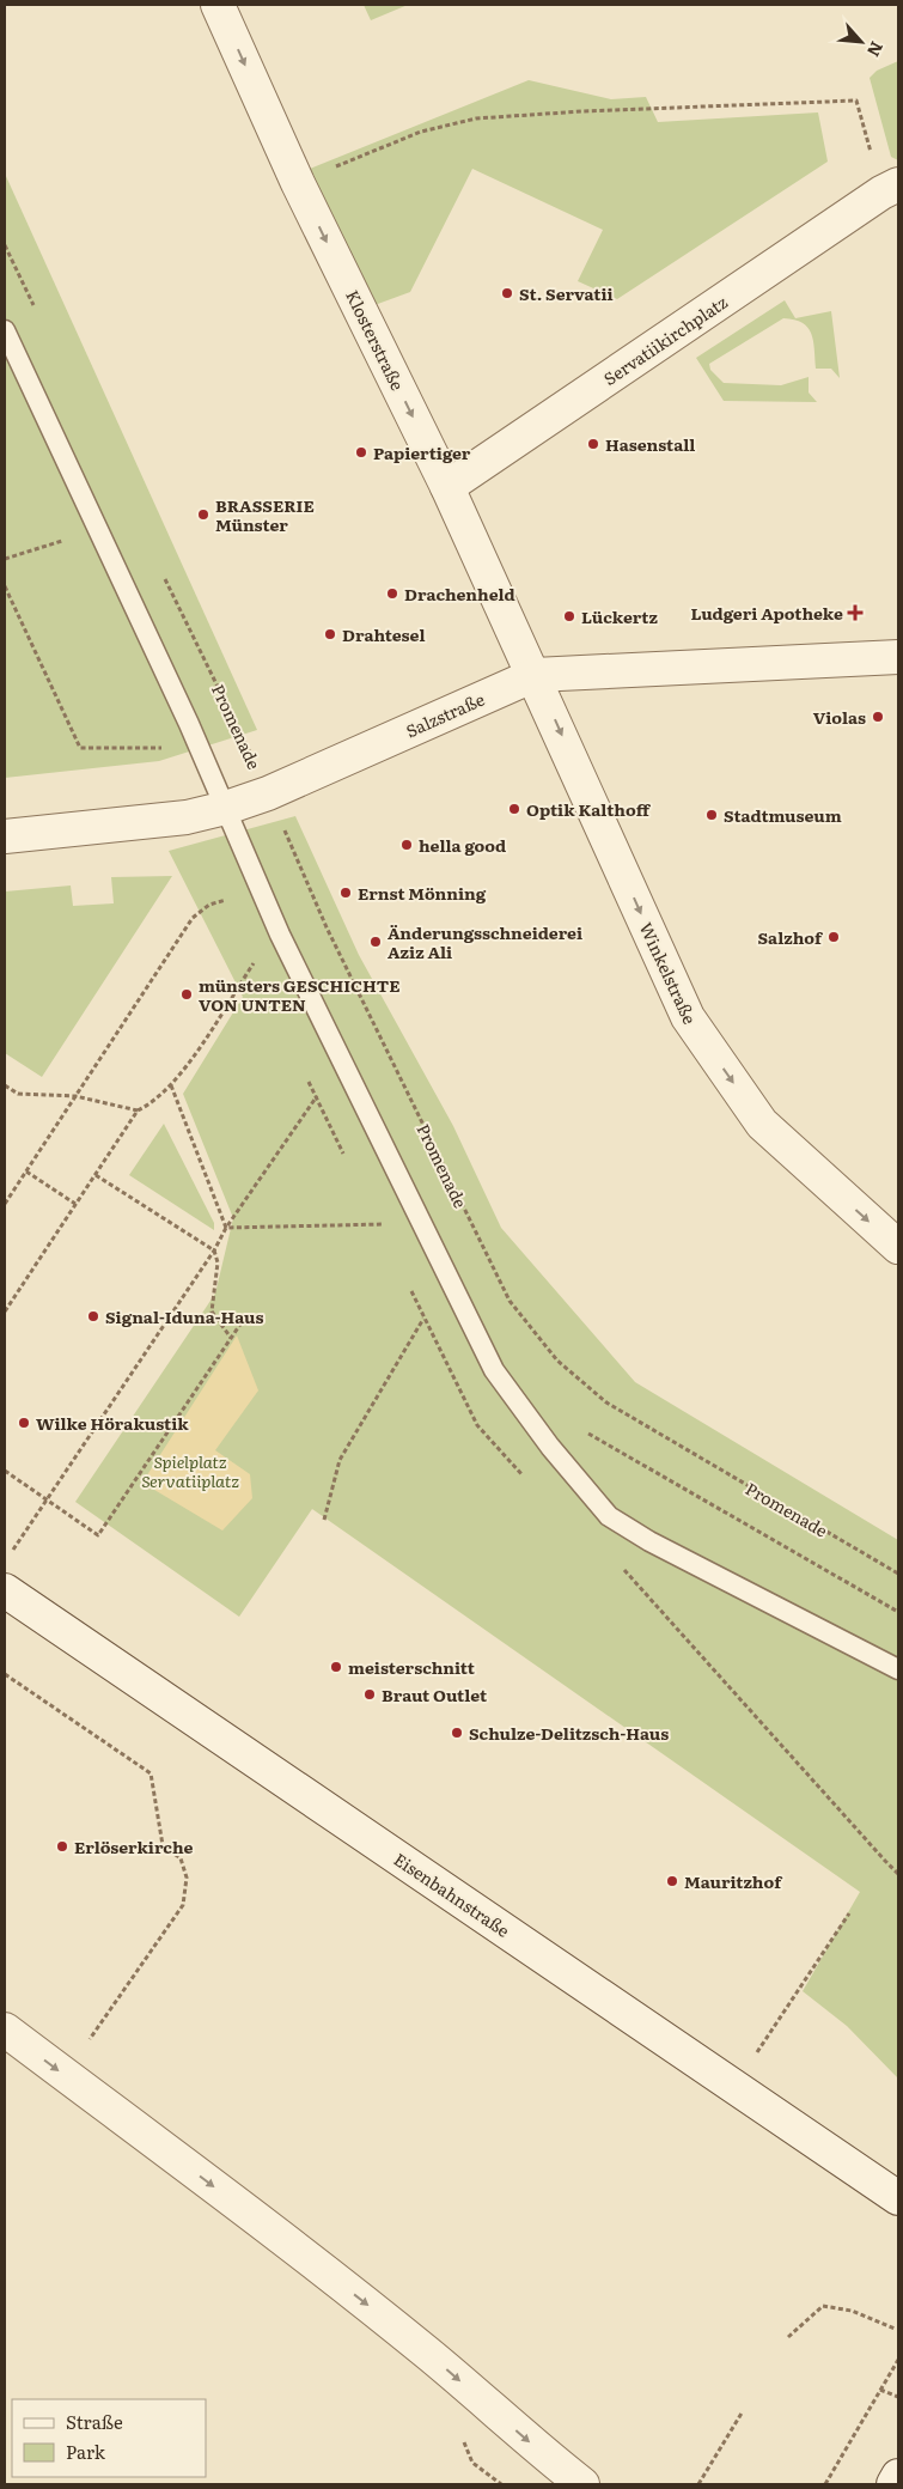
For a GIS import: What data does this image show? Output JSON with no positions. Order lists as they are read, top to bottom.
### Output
{
  "streets": {
    "street": [
      "Klosterstraße",
      "Servatiikirchplatz",
      "Salzstraße",
      "Winkelstraße",
      "Eisenbahnstraße"
    ],
    "path": ["Promenade"]
  },
  "crossings": [
    ["Klosterstraße", "Servatiikirchplatz"],
    ["Klosterstraße", "Salzstraße"],
    ["Klosterstraße", "Winkelstraße"],
    ["Salzstraße", "Promenade"],
    ["Salzstraße", "Winkelstraße"]
  ],
  "one_way": ["Klosterstraße", "Winkelstraße"],
  "parks": ["Spielplatz Servatiiplatz"],
  "places": {
    "other": [
      "St. Servatii",
      "Hasenstall",
      "Papiertiger",
      "BRASSERIE Münster",
      "Drachenheld",
      "Lückertz",
      "Drahtesel",
      "Violas",
      "Optik Kalthoff",
      "Stadtmuseum",
      "hella good",
      "Ernst Mönning",
      "Salzhof",
      "Änderungsschneiderei Aziz Ali",
      "münsters GESCHICHTE VON UNTEN",
      "Signal-Iduna-Haus",
      "Wilke Hörakustik",
      "meisterschnitt",
      "Braut Outlet",
      "Schulze-Delitzsch-Haus",
      "Erlöserkirche",
      "Mauritzhof"
    ],
    "health": ["Ludgeri Apotheke"]
  },
  "legend": ["Straße", "Park"],
  "north": "bottom right"
}
